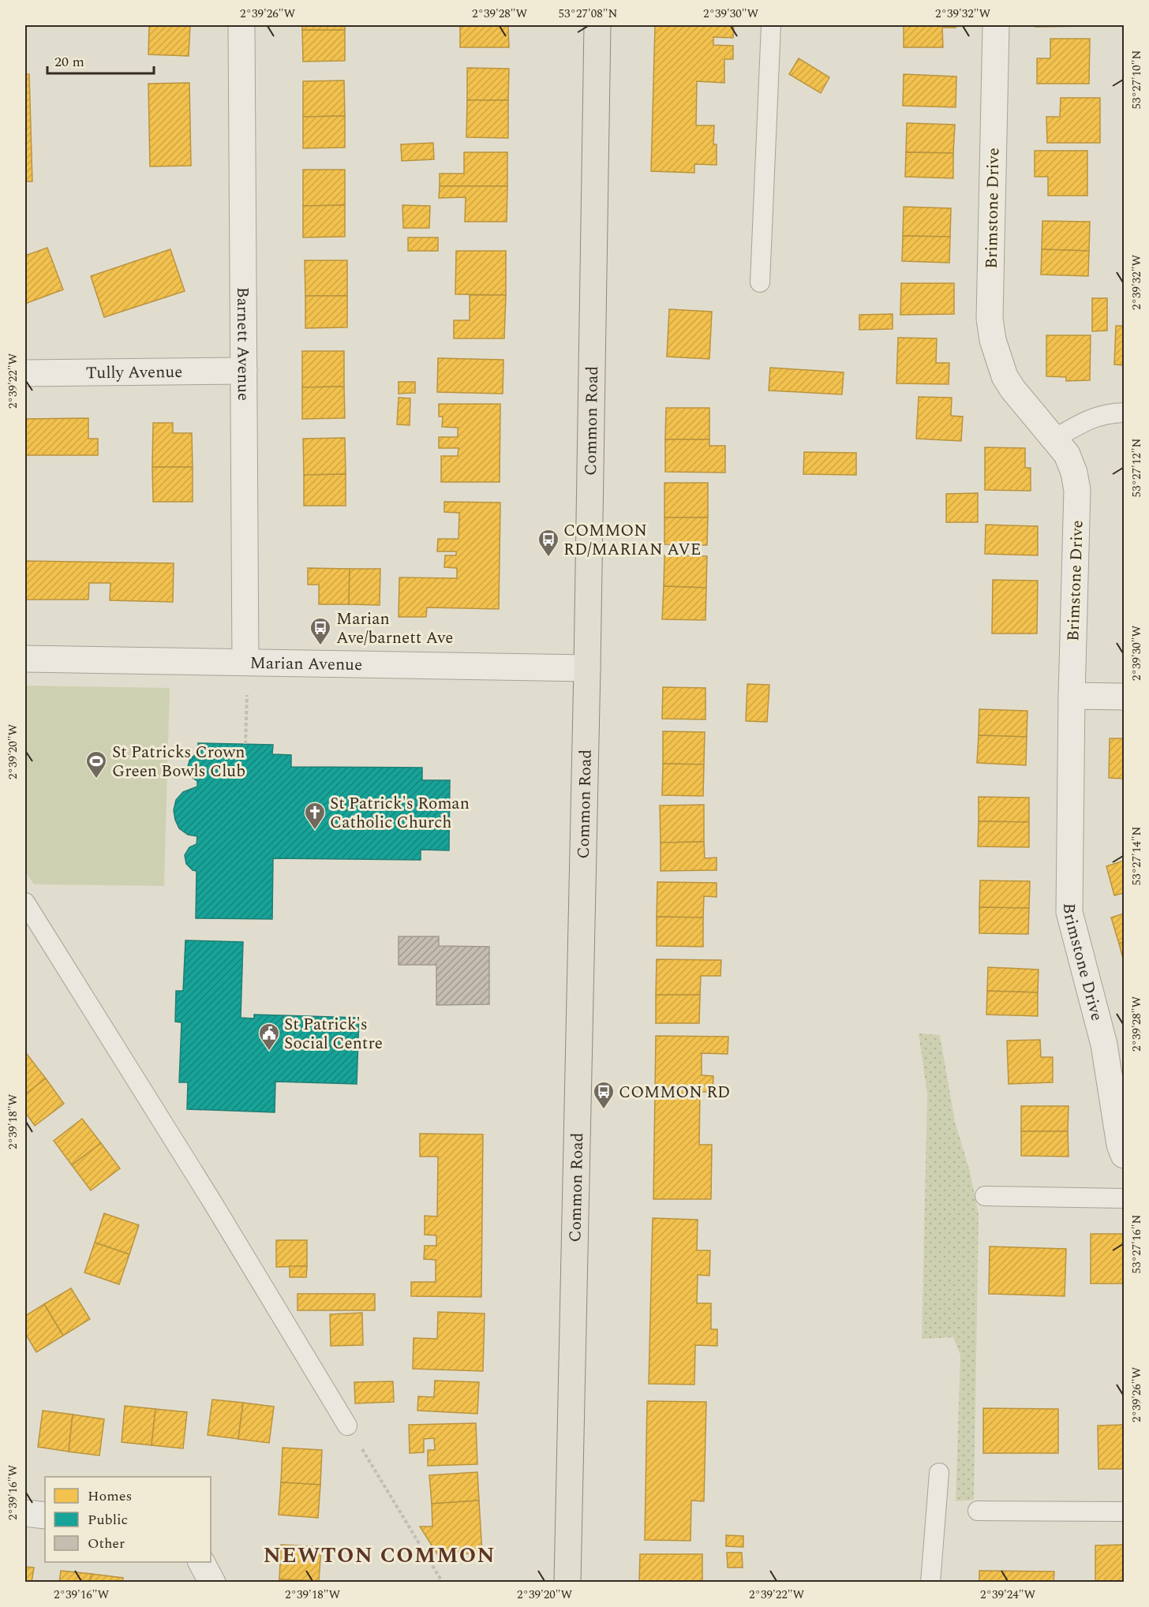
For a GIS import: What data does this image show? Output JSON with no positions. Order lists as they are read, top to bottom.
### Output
{
  "streets": {
    "main road": ["Common Road"],
    "street": [
      "Brimstone Drive",
      "Barnett Avenue",
      "Tully Avenue",
      "Marian Avenue"
    ]
  },
  "crossings": [
    ["Barnett Avenue", "Tully Avenue"],
    ["Barnett Avenue", "Marian Avenue"],
    ["Common Road", "Marian Avenue"]
  ],
  "districts": ["NEWTON COMMON"],
  "places": {
    "bus stop": ["COMMON RD/MARIAN AVE", "Marian Ave/barnett Ave", "COMMON RD"],
    "sports": ["St Patricks Crown Green Bowls Club"],
    "church": ["St Patrick's Roman Catholic Church"],
    "public building": ["St Patrick's Social Centre"]
  },
  "legend": ["Homes", "Public", "Other"],
  "scale_bar": "20 m",
  "coordinates": [
    "2°39'26\"W",
    "2°39'28\"W",
    "53°27'08\"N",
    "2°39'30\"W",
    "2°39'32\"W",
    "53°27'10\"N",
    "2°39'22\"W",
    "53°27'12\"N",
    "2°39'20\"W",
    "53°27'14\"N",
    "2°39'18\"W",
    "53°27'16\"N",
    "2°39'16\"W",
    "2°39'24\"W"
  ]
}
